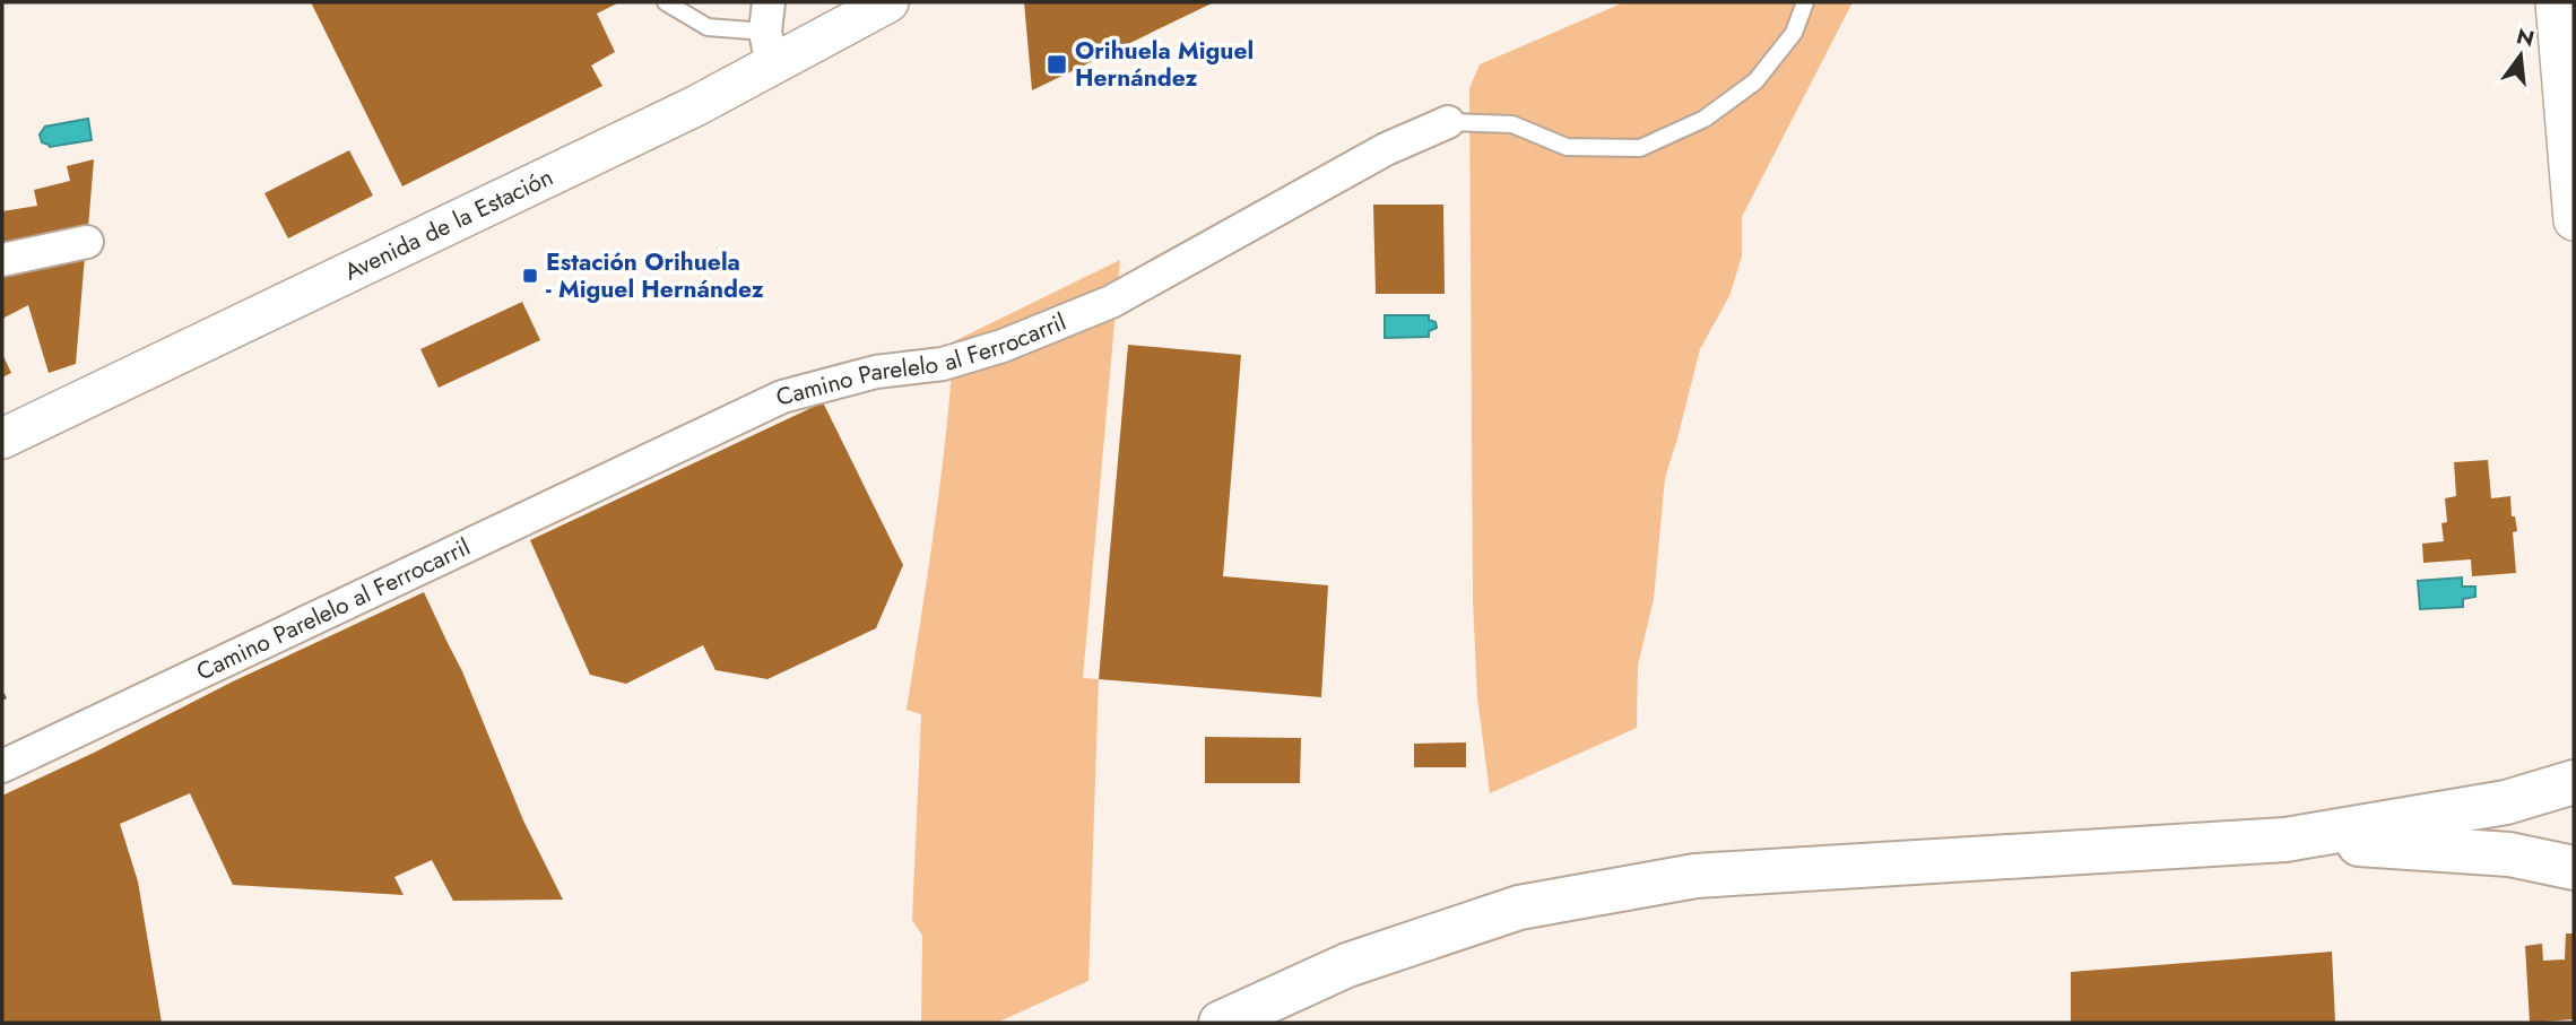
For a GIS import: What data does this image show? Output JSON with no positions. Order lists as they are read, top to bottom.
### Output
{
  "streets": {
    "street": ["Avenida de la Estación", "Camino Parelelo al Ferrocarril"]
  },
  "places": {
    "transit": ["Orihuela Miguel Hernández", "Estación Orihuela - Miguel Hernández"]
  },
  "north": "top"
}
